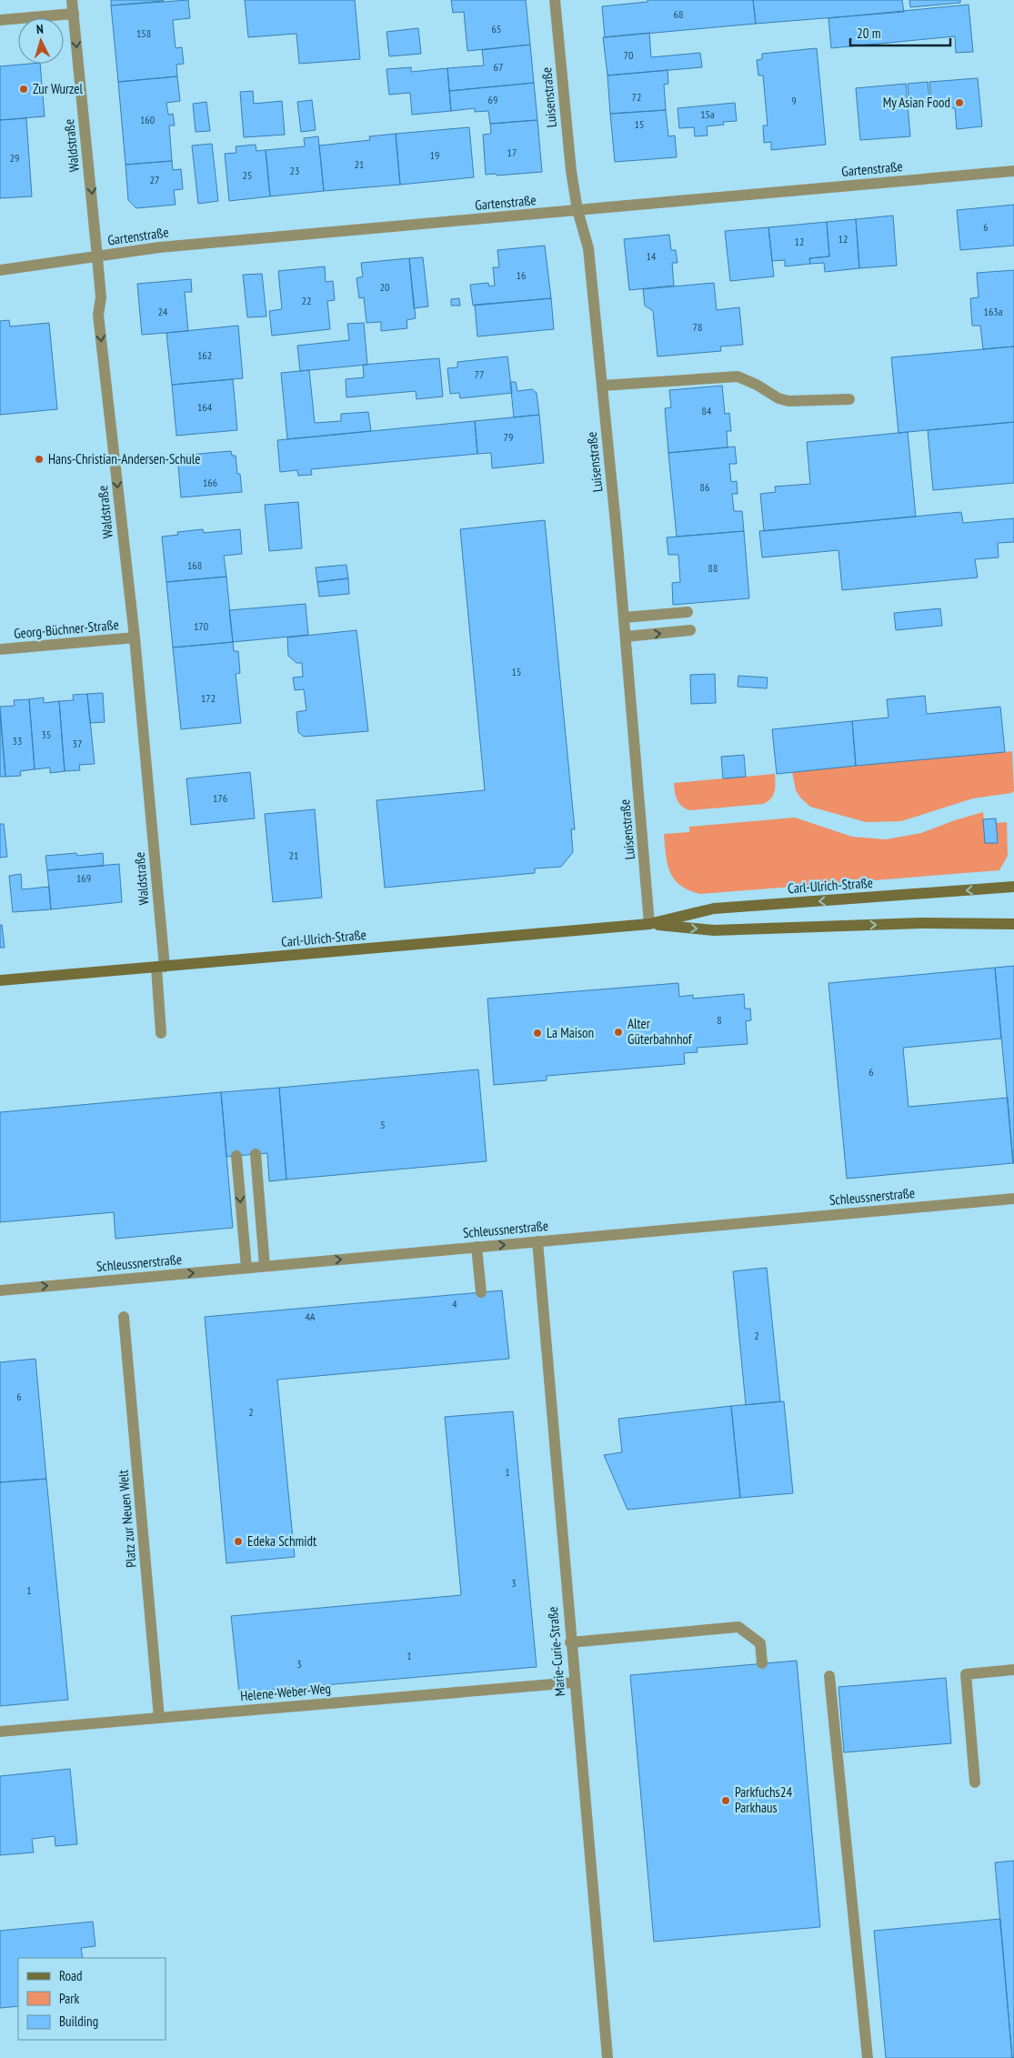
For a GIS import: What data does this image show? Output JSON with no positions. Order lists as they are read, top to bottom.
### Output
{
  "streets": {
    "main road": ["Carl-Ulrich-Straße"],
    "street": [
      "Luisenstraße",
      "Waldstraße",
      "Gartenstraße",
      "Georg-Büchner-Straße",
      "Schleussnerstraße",
      "Platz zur Neuen Welt",
      "Marie-Curie-Straße",
      "Helene-Weber-Weg"
    ]
  },
  "crossings": [
    ["Luisenstraße", "Gartenstraße"],
    ["Luisenstraße", "Carl-Ulrich-Straße"],
    ["Waldstraße", "Gartenstraße"],
    ["Waldstraße", "Georg-Büchner-Straße"],
    ["Waldstraße", "Carl-Ulrich-Straße"],
    ["Schleussnerstraße", "Marie-Curie-Straße"],
    ["Platz zur Neuen Welt", "Helene-Weber-Weg"],
    ["Marie-Curie-Straße", "Helene-Weber-Weg"]
  ],
  "one_way": ["Waldstraße", "Schleussnerstraße"],
  "places": [
    "Zur Wurzel",
    "My Asian Food",
    "Hans-Christian-Andersen-Schule",
    "Alter Güterbahnhof",
    "La Maison",
    "Edeka Schmidt",
    "Parkfuchs24 Parkhaus"
  ],
  "house_numbers": [
    "68",
    "65",
    "158",
    "70",
    "67",
    "72",
    "69",
    "9",
    "15a",
    "160",
    "15",
    "17",
    "19",
    "29",
    "21",
    "23",
    "25",
    "27",
    "6",
    "12",
    "12",
    "14",
    "16",
    "20",
    "22",
    "24",
    "163a",
    "78",
    "162",
    "77",
    "164",
    "84",
    "79",
    "166",
    "86",
    "168",
    "88",
    "170",
    "15",
    "172",
    "35",
    "33",
    "37",
    "176",
    "21",
    "169",
    "8",
    "6",
    "5",
    "4",
    "4A",
    "2",
    "6",
    "2",
    "1",
    "3",
    "1",
    "1",
    "3"
  ],
  "legend": ["Road", "Park", "Building"],
  "scale_bar": "20 m",
  "north": "top"
}
